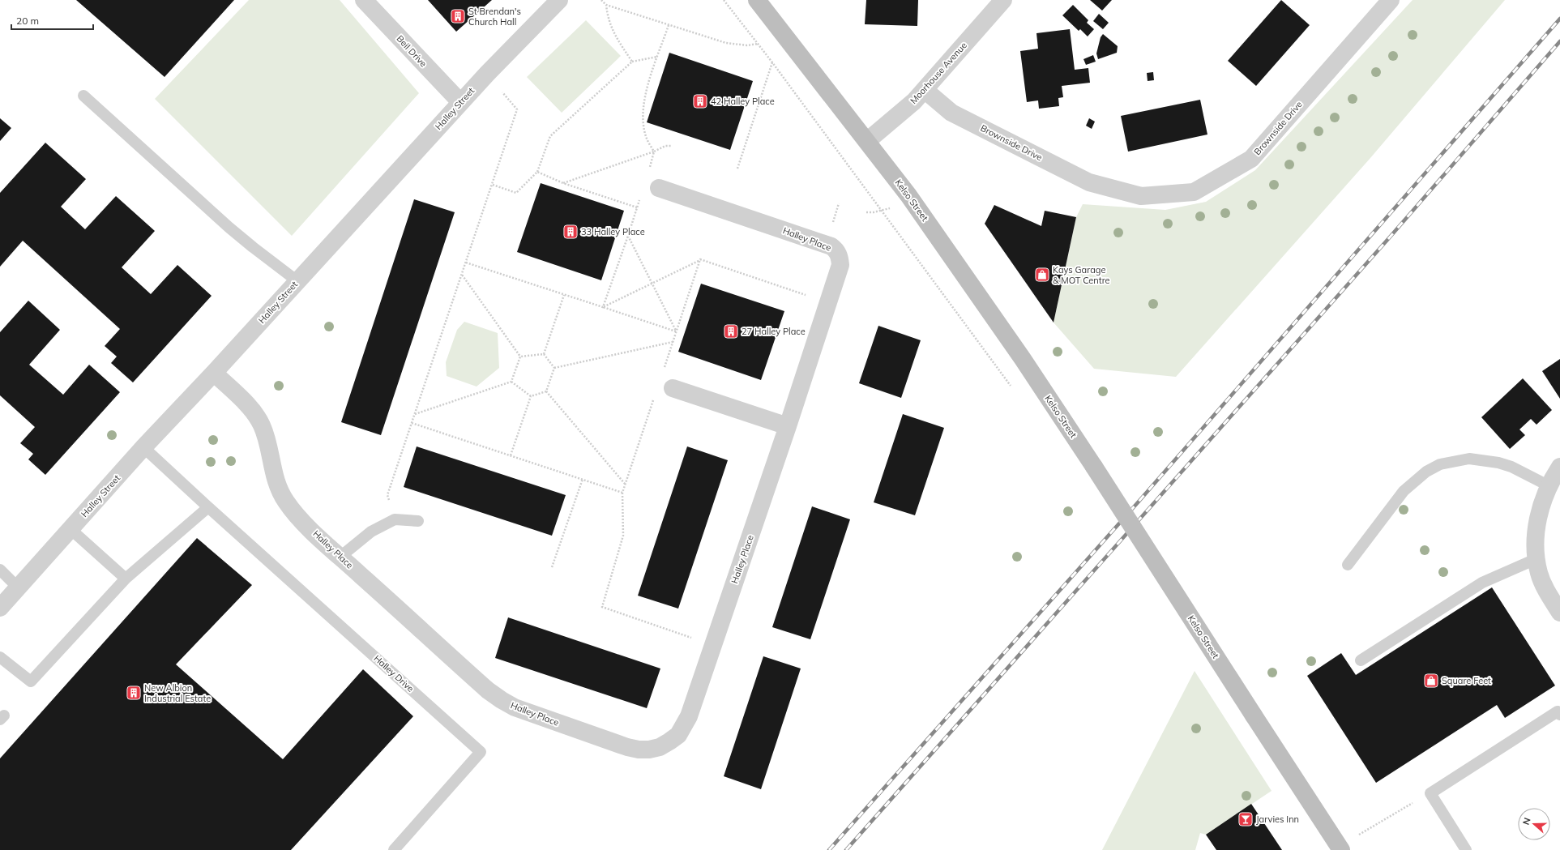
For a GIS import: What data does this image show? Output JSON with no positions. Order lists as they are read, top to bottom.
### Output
{
  "streets": {
    "street": [
      "Beil Drive",
      "Moorhouse Avenue",
      "Halley Street",
      "Brownside Drive",
      "Kelso Street",
      "Halley Place"
    ],
    "lane": ["Halley Drive"]
  },
  "crossings": [
    ["Beil Drive", "Halley Street"],
    ["Moorhouse Avenue", "Brownside Drive"],
    ["Moorhouse Avenue", "Kelso Street"],
    ["Halley Street", "Halley Place"]
  ],
  "places": {
    "building": [
      "St Brendan's Church Hall",
      "42 Halley Place",
      "33 Halley Place",
      "27 Halley Place",
      "New Albion Industrial Estate"
    ],
    "shop": ["Kays Garage & MOT Centre", "Square Feet"],
    "bar": ["Jarvies Inn"]
  },
  "scale_bar": "20 m",
  "north": "left"
}
